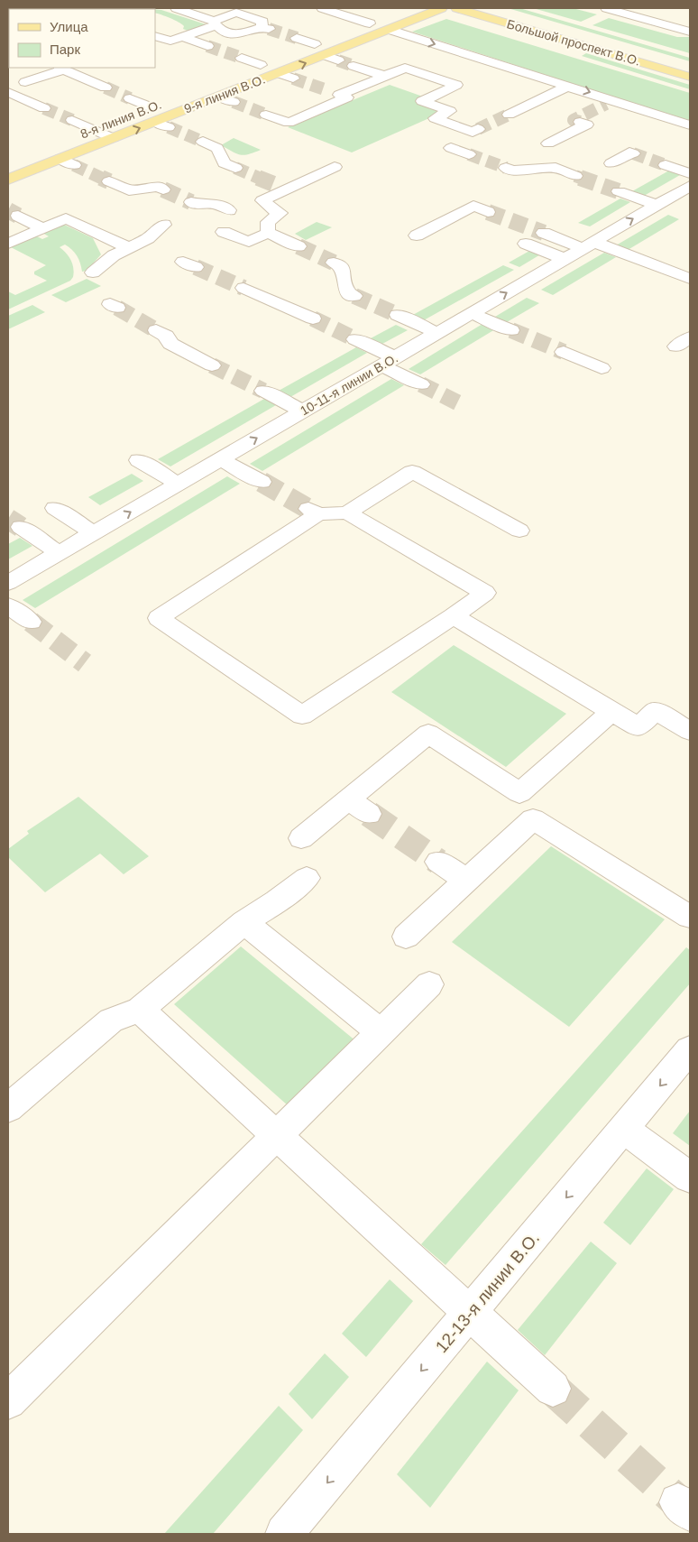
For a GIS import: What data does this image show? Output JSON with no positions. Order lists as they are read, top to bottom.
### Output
{
  "streets": {
    "main road": ["Большой проспект В.О.", "9-я линия В.О.", "8-я линия В.О."],
    "street": ["10-11-я линии В.О.", "12-13-я линии В.О."]
  },
  "one_way": ["12-13-я линии В.О."],
  "legend": ["Улица", "Парк"]
}
